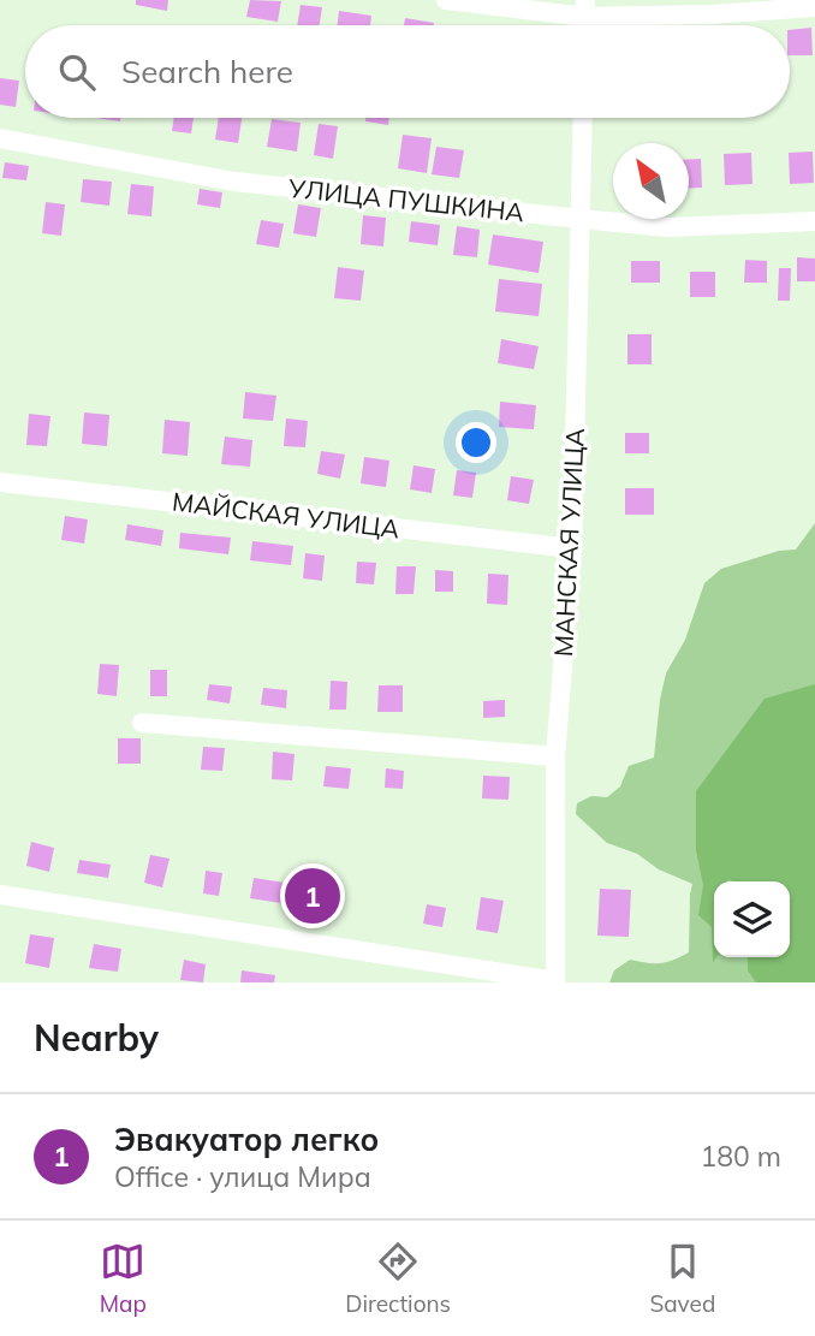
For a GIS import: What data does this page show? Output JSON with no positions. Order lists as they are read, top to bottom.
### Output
{
  "streets": {
    "street": ["УЛИЦА ПУШКИНА", "МАЙСКАЯ УЛИЦА", "МАНСКАЯ УЛИЦА"]
  },
  "crossings": [
    ["УЛИЦА ПУШКИНА", "МАНСКАЯ УЛИЦА"],
    ["МАЙСКАЯ УЛИЦА", "МАНСКАЯ УЛИЦА"]
  ],
  "north": "top left",
  "page": {
    "search": "Search here",
    "pins": "1",
    "heading": "Nearby",
    "list": [
      {
        "mark": "1",
        "name": "Эвакуатор легко",
        "note": "Office · улица Мира",
        "value": "180 m"
      }
    ],
    "nav": ["Map", "Directions", "Saved"]
  }
}
